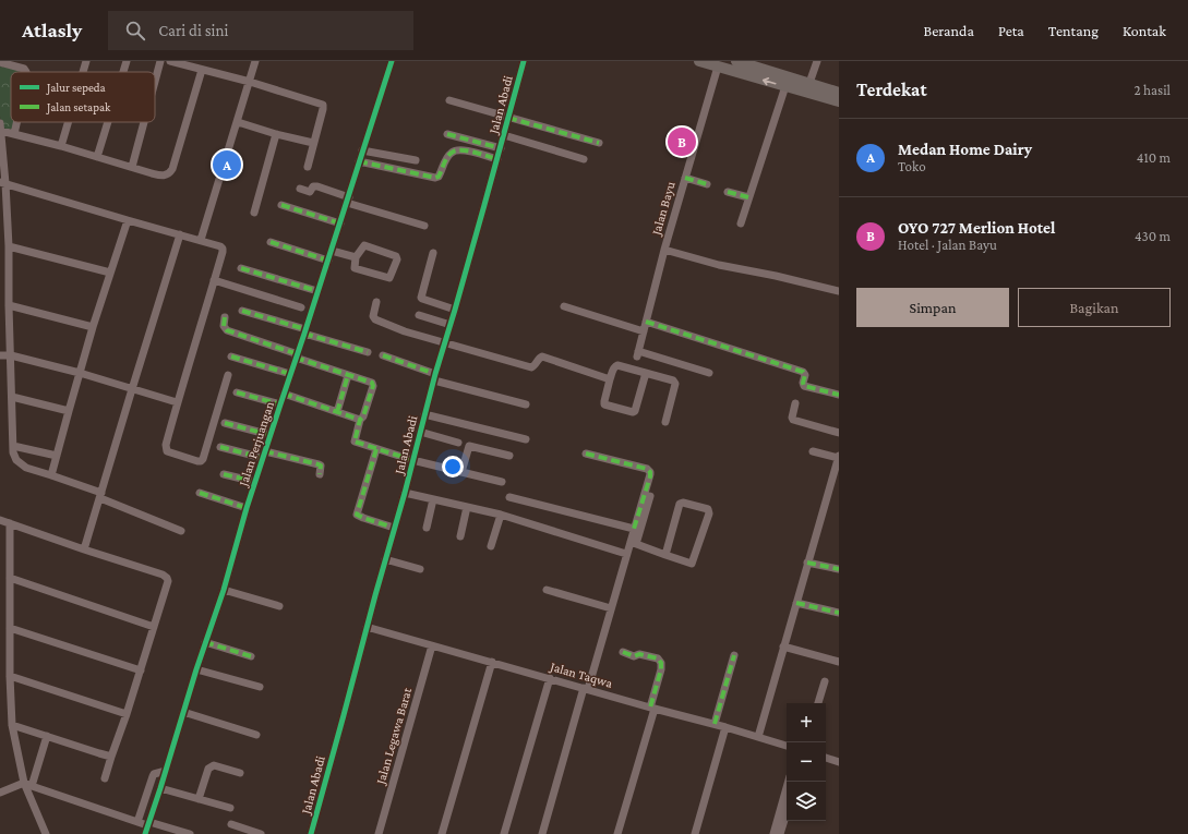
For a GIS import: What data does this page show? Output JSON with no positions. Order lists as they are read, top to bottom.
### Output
{
  "streets": {
    "street": [
      "Jalan Abadi",
      "Jalan Bayu",
      "Jalan Perjuangan",
      "Jalan Taqwa",
      "Jalan Legawa Barat"
    ]
  },
  "crossings": [
    ["Jalan Abadi", "Jalan Taqwa"],
    ["Jalan Taqwa", "Jalan Legawa Barat"]
  ],
  "legend": ["Jalur sepeda", "Jalan setapak"],
  "page": {
    "header": "Atlasly",
    "search": "Cari di sini",
    "nav": [
      "Beranda",
      "Peta",
      "Tentang",
      "Kontak"
    ],
    "heading": ["Terdekat", "2 hasil"],
    "list": [
      {
        "mark": "A",
        "name": "Medan Home Dairy",
        "note": "Toko",
        "value": "410 m"
      },
      {
        "mark": "B",
        "name": "OYO 727 Merlion Hotel",
        "note": "Hotel · Jalan Bayu",
        "value": "430 m"
      }
    ],
    "pins": ["B", "A"],
    "buttons": ["Simpan", "Bagikan"],
    "map_buttons": ["+", "−"]
  }
}
